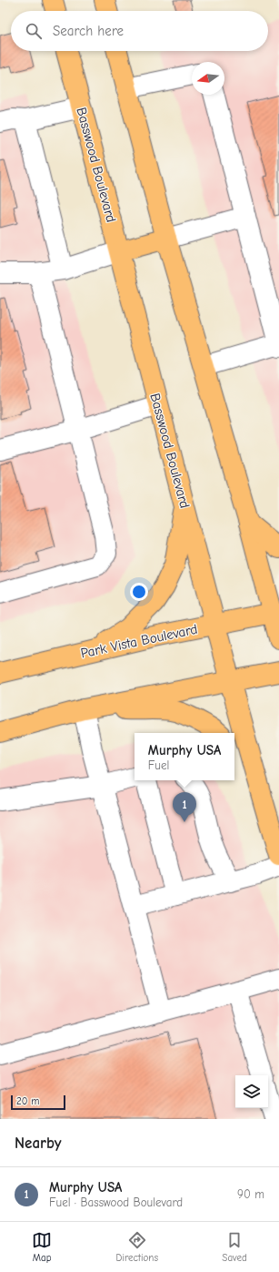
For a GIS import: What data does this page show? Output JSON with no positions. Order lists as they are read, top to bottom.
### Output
{
  "streets": {
    "main road": ["Basswood Boulevard", "Park Vista Boulevard"]
  },
  "crossings": [
    ["Basswood Boulevard", "Park Vista Boulevard"]
  ],
  "scale_bar": "20 m",
  "north": "left",
  "page": {
    "search": "Search here",
    "popup": ["Murphy USA", "Fuel"],
    "pins": "1",
    "scale": "20 m",
    "heading": "Nearby",
    "list": [
      {
        "mark": "1",
        "name": "Murphy USA",
        "note": "Fuel · Basswood Boulevard",
        "value": "90 m"
      }
    ],
    "nav": ["Map", "Directions", "Saved"]
  }
}
